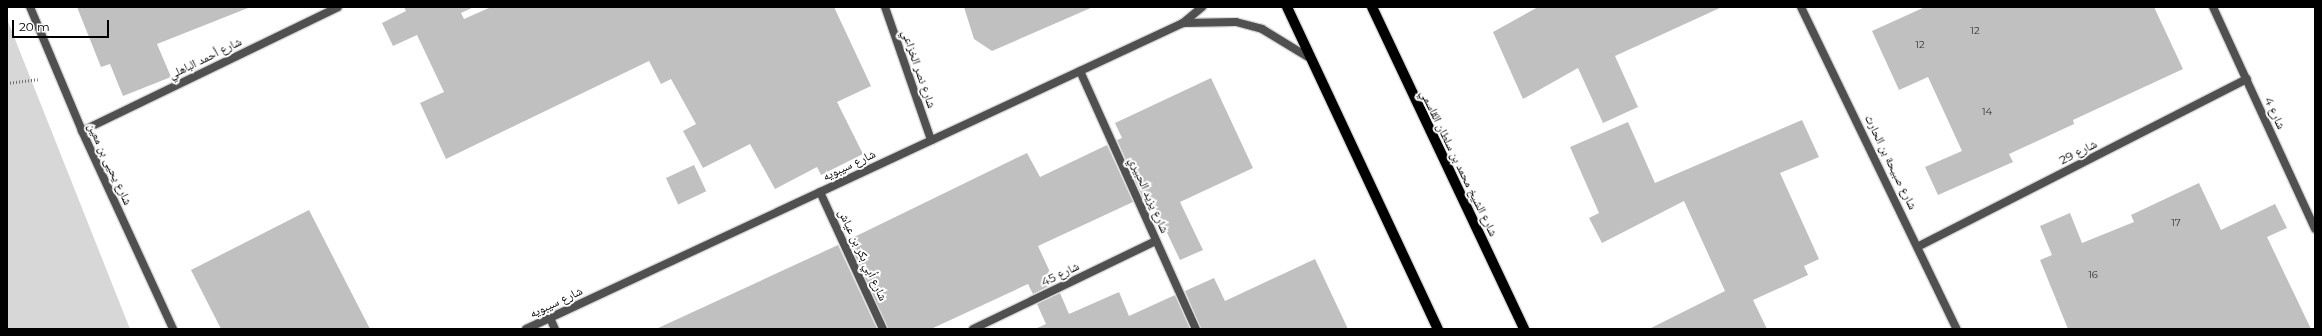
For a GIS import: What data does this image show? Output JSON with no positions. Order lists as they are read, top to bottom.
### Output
{
  "streets": {
    "main road": ["شارع الشيخ محمد بن سلطان القاسمي"],
    "street": [
      "شارع أحمد الباهلي",
      "شارع نصر الخزاعي",
      "شارع 4",
      "شارع 29",
      "شارع صبيحة بن الحارث",
      "شارع يحيى بن معين",
      "شارع سيبويه",
      "شارع يزيد الحبيري",
      "شارع أبي بكر بن عياش",
      "شارع 45"
    ]
  },
  "crossings": [
    ["شارع أحمد الباهلي", "شارع يحيى بن معين"],
    ["شارع نصر الخزاعي", "شارع سيبويه"],
    ["شارع 4", "شارع 29"],
    ["شارع 29", "شارع صبيحة بن الحارث"],
    ["شارع سيبويه", "شارع يزيد الحبيري"],
    ["شارع سيبويه", "شارع أبي بكر بن عياش"],
    ["شارع يزيد الحبيري", "شارع 45"]
  ],
  "house_numbers": [
    "12",
    "12",
    "14",
    "17",
    "16"
  ],
  "scale_bar": "20 m"
}
